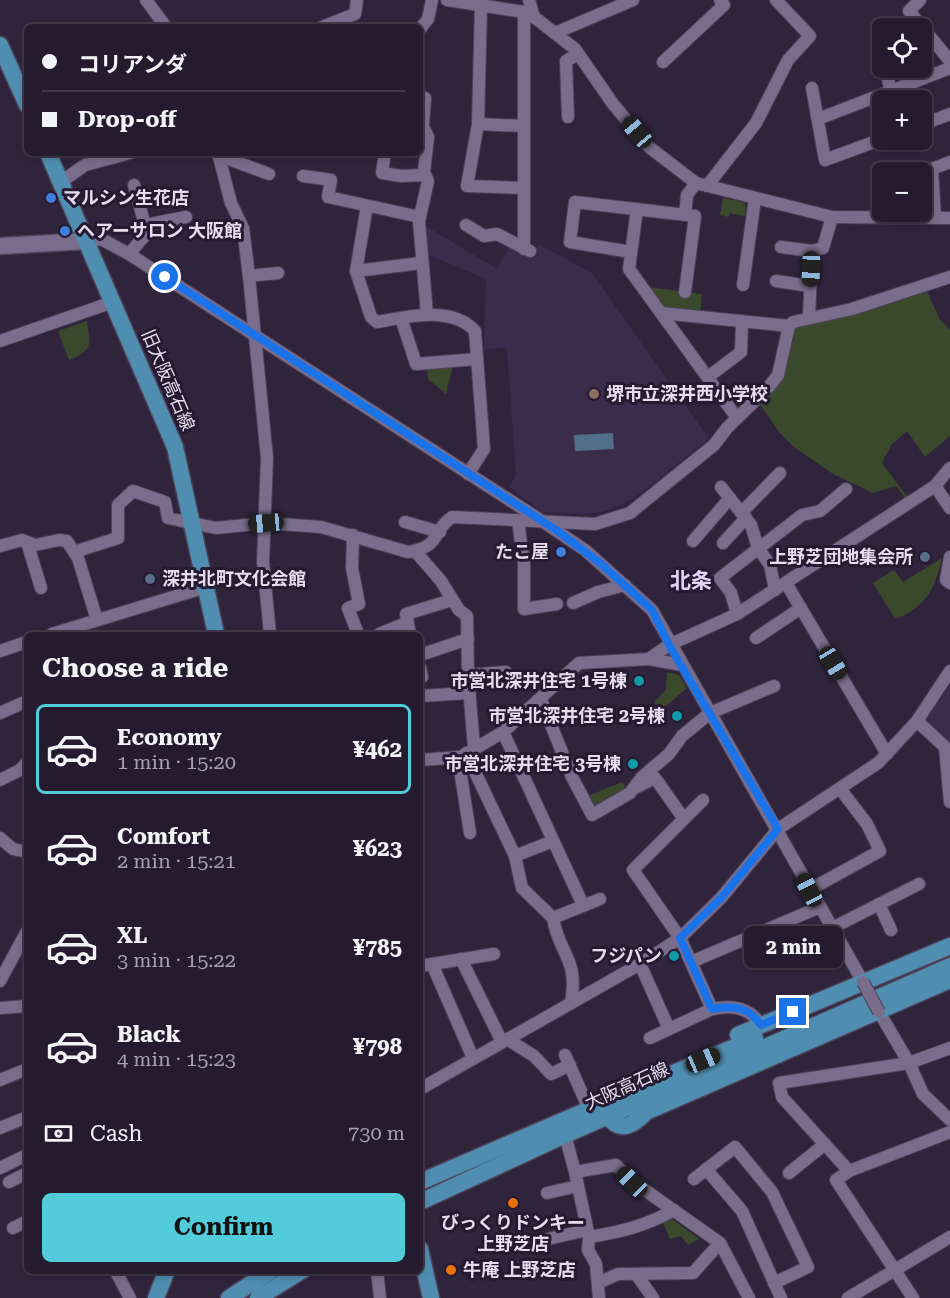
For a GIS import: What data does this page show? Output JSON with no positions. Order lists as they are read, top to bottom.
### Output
{
  "streets": {
    "main road": ["旧大阪高石線", "大阪高石線"]
  },
  "districts": ["北条"],
  "places": [
    "マルシン生花店",
    "ヘアーサロン 大阪館",
    "堺市立深井西小学校",
    "たこ屋",
    "上野芝団地集会所",
    "深井北町文化会館",
    "市営北深井住宅 1号棟",
    "市営北深井住宅 2号棟",
    "市営北深井住宅 3号棟",
    "フジパン",
    "びっくりドンキー 上野芝店",
    "牛庵 上野芝店"
  ],
  "page": {
    "map_buttons": ["+", "−"],
    "banner": ["コリアンダ", "Drop-off"],
    "heading": "Choose a ride",
    "list": [
      {
        "name": "Economy",
        "note": "1 min · 15:20",
        "value": "¥462"
      },
      {
        "name": "Comfort",
        "note": "2 min · 15:21",
        "value": "¥623"
      },
      {
        "name": "XL",
        "note": "3 min · 15:22",
        "value": "¥785"
      },
      {
        "name": "Black",
        "note": "4 min · 15:23",
        "value": "¥798"
      }
    ],
    "bubble": "2 min",
    "pay": ["Cash", "730 m"],
    "buttons": "Confirm"
  }
}
